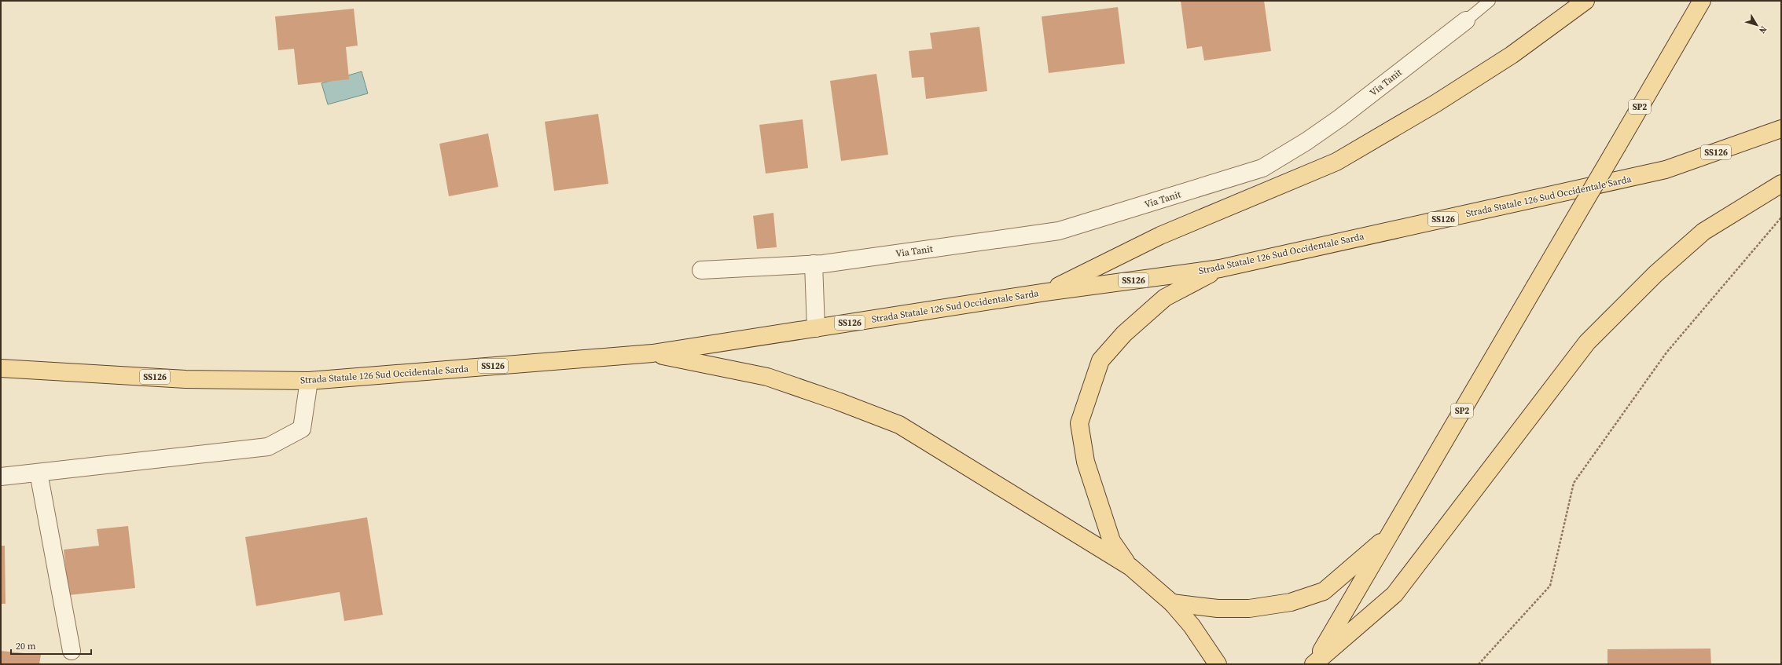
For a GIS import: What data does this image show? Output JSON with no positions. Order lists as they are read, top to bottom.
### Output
{
  "streets": {
    "main road": ["SP2", "SS126", "Strada Statale 126 Sud Occidentale Sarda"],
    "street": ["Via Tanit"]
  },
  "scale_bar": "20 m",
  "north": "bottom right"
}
